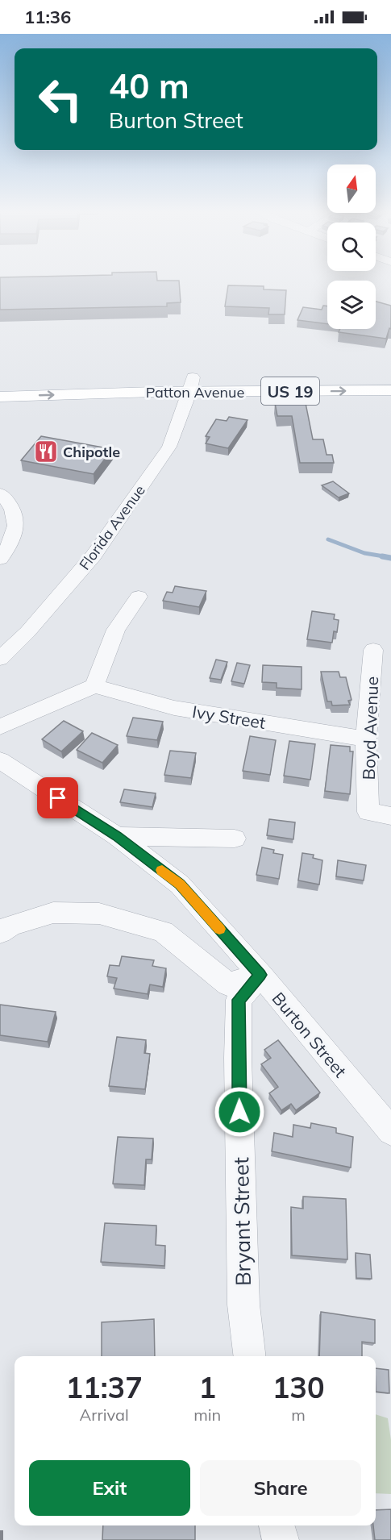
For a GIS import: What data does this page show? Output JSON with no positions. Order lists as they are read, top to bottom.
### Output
{
  "streets": {
    "main road": ["US 19", "Patton Avenue"],
    "street": [
      "Florida Avenue",
      "Ivy Street",
      "Boyd Avenue",
      "Burton Street",
      "Bryant Street"
    ]
  },
  "crossings": [
    ["Patton Avenue", "Florida Avenue"],
    ["Ivy Street", "Boyd Avenue"],
    ["Burton Street", "Bryant Street"]
  ],
  "places": {
    "restaurant": ["Chipotle"]
  },
  "north": "top",
  "page": {
    "status": "11:36",
    "turn": ["40 m", "Burton Street"],
    "eta": [
      "11:37",
      "Arrival",
      "1",
      "min",
      "130",
      "m"
    ],
    "buttons": ["Exit", "Share"]
  }
}
